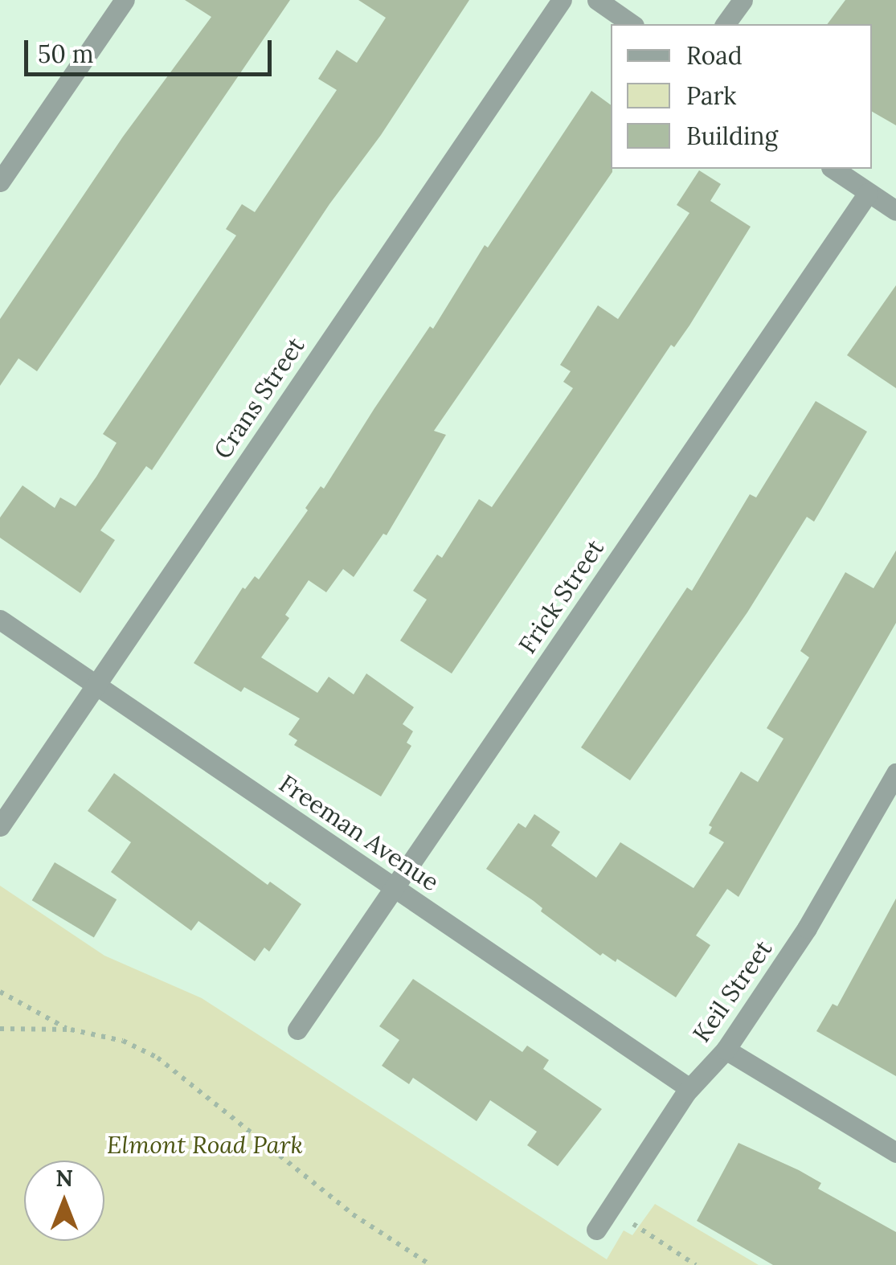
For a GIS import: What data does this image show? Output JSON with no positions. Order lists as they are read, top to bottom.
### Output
{
  "streets": {
    "street": [
      "Crans Street",
      "Frick Street",
      "Freeman Avenue",
      "Keil Street"
    ]
  },
  "crossings": [
    ["Crans Street", "Freeman Avenue"],
    ["Frick Street", "Freeman Avenue"],
    ["Freeman Avenue", "Keil Street"]
  ],
  "parks": ["Elmont Road Park"],
  "legend": ["Road", "Park", "Building"],
  "scale_bar": "50 m",
  "north": "top"
}
